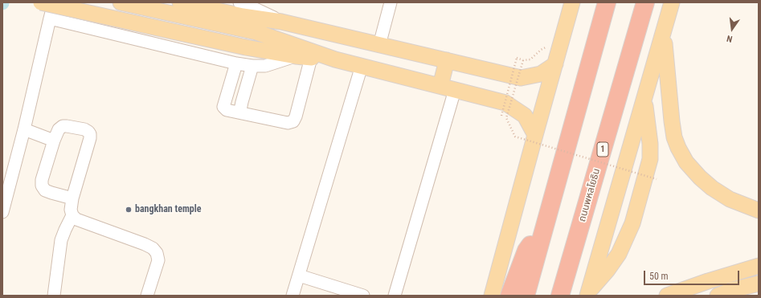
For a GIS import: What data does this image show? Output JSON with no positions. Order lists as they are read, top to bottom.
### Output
{
  "streets": {
    "highway": ["1", "ถนนพหลโยธิน"]
  },
  "places": ["bangkhan temple"],
  "scale_bar": "50 m",
  "north": "bottom"
}
